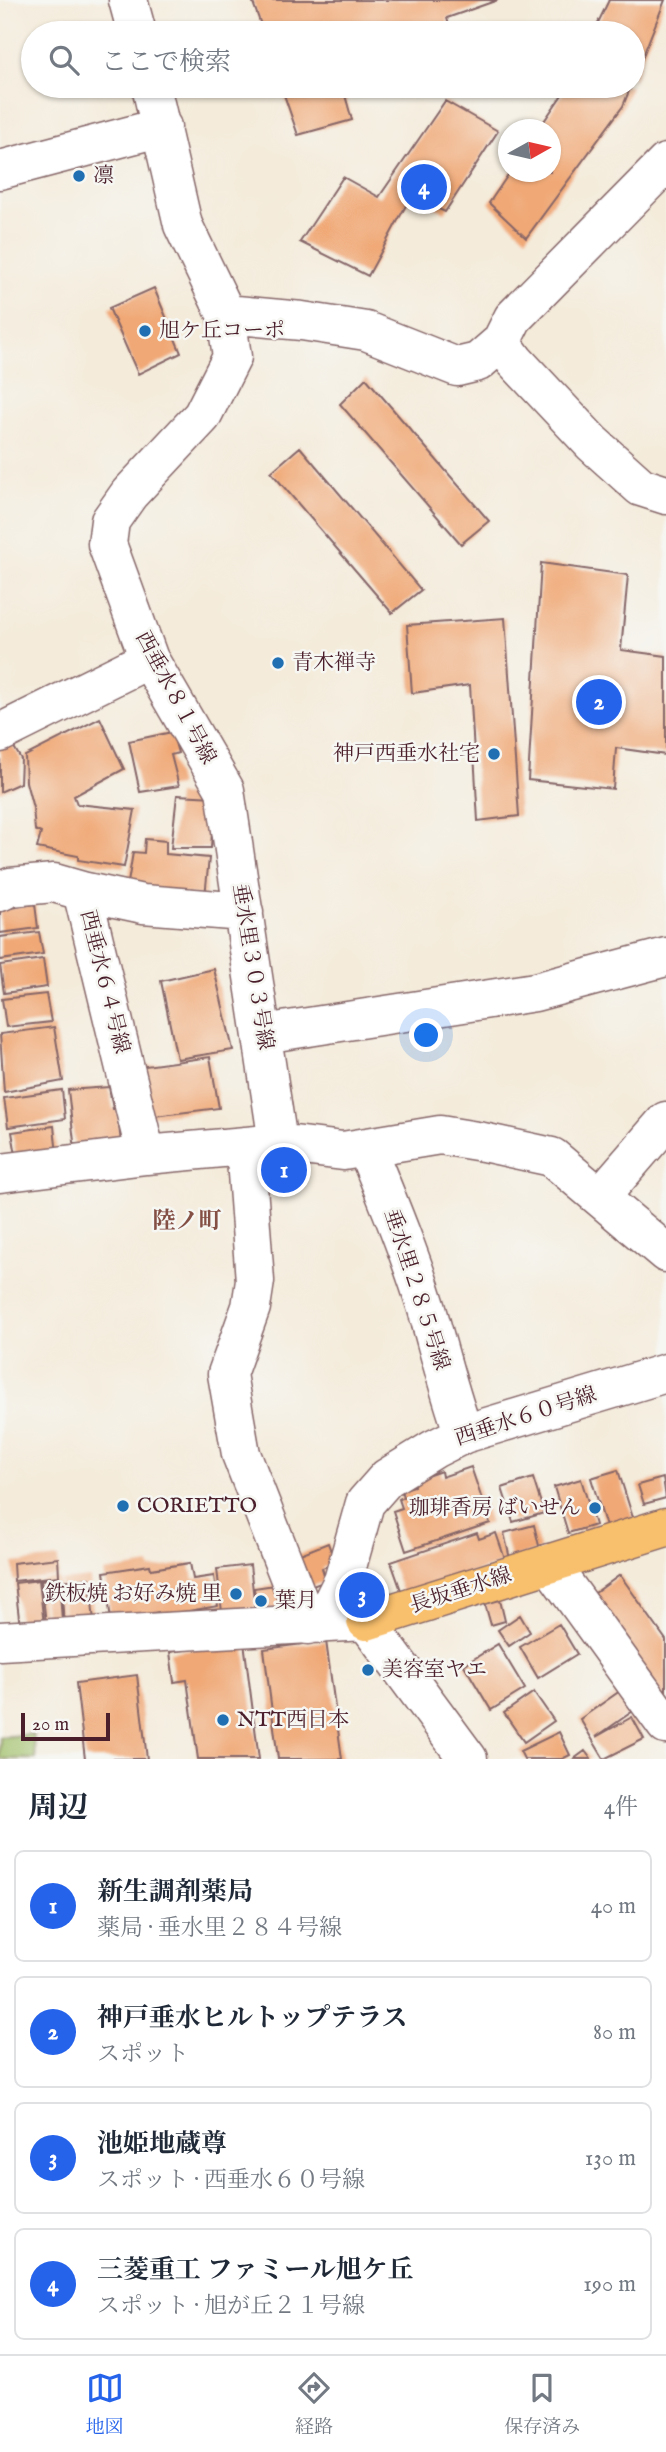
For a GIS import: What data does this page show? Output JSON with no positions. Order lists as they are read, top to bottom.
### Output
{
  "streets": {
    "main road": ["長坂垂水線"],
    "street": [
      "西垂水８１号線",
      "垂水里３０３号線",
      "西垂水６４号線",
      "垂水里２８５号線",
      "西垂水６０号線"
    ]
  },
  "crossings": [
    ["西垂水８１号線", "垂水里３０３号線"],
    ["垂水里３０３号線", "西垂水６０号線"],
    ["垂水里３０３号線", "長坂垂水線"],
    ["垂水里２８５号線", "西垂水６０号線"],
    ["西垂水６０号線", "長坂垂水線"]
  ],
  "districts": ["陸ノ町"],
  "places": [
    "凛",
    "旭ケ丘コーポ",
    "青木禅寺",
    "神戸西垂水社宅",
    "CORIETTO",
    "珈琲香房 ばいせん",
    "鉄板焼 お好み焼 里",
    "葉月",
    "美容室ヤエ",
    "NTT西日本"
  ],
  "scale_bar": "20 m",
  "north": "right",
  "page": {
    "search": "ここで検索",
    "pins": [
      "4",
      "2",
      "1",
      "3"
    ],
    "scale": "20 m",
    "heading": ["周辺", "4件"],
    "list": [
      {
        "mark": "1",
        "name": "新生調剤薬局",
        "note": "薬局 · 垂水里２８４号線",
        "value": "40 m"
      },
      {
        "mark": "2",
        "name": "神戸垂水ヒルトップテラス",
        "note": "スポット",
        "value": "80 m"
      },
      {
        "mark": "3",
        "name": "池姫地蔵尊",
        "note": "スポット · 西垂水６０号線",
        "value": "130 m"
      },
      {
        "mark": "4",
        "name": "三菱重工 ファミール旭ケ丘",
        "note": "スポット · 旭が丘２１号線",
        "value": "190 m"
      }
    ],
    "nav": ["地図", "経路", "保存済み"]
  }
}
